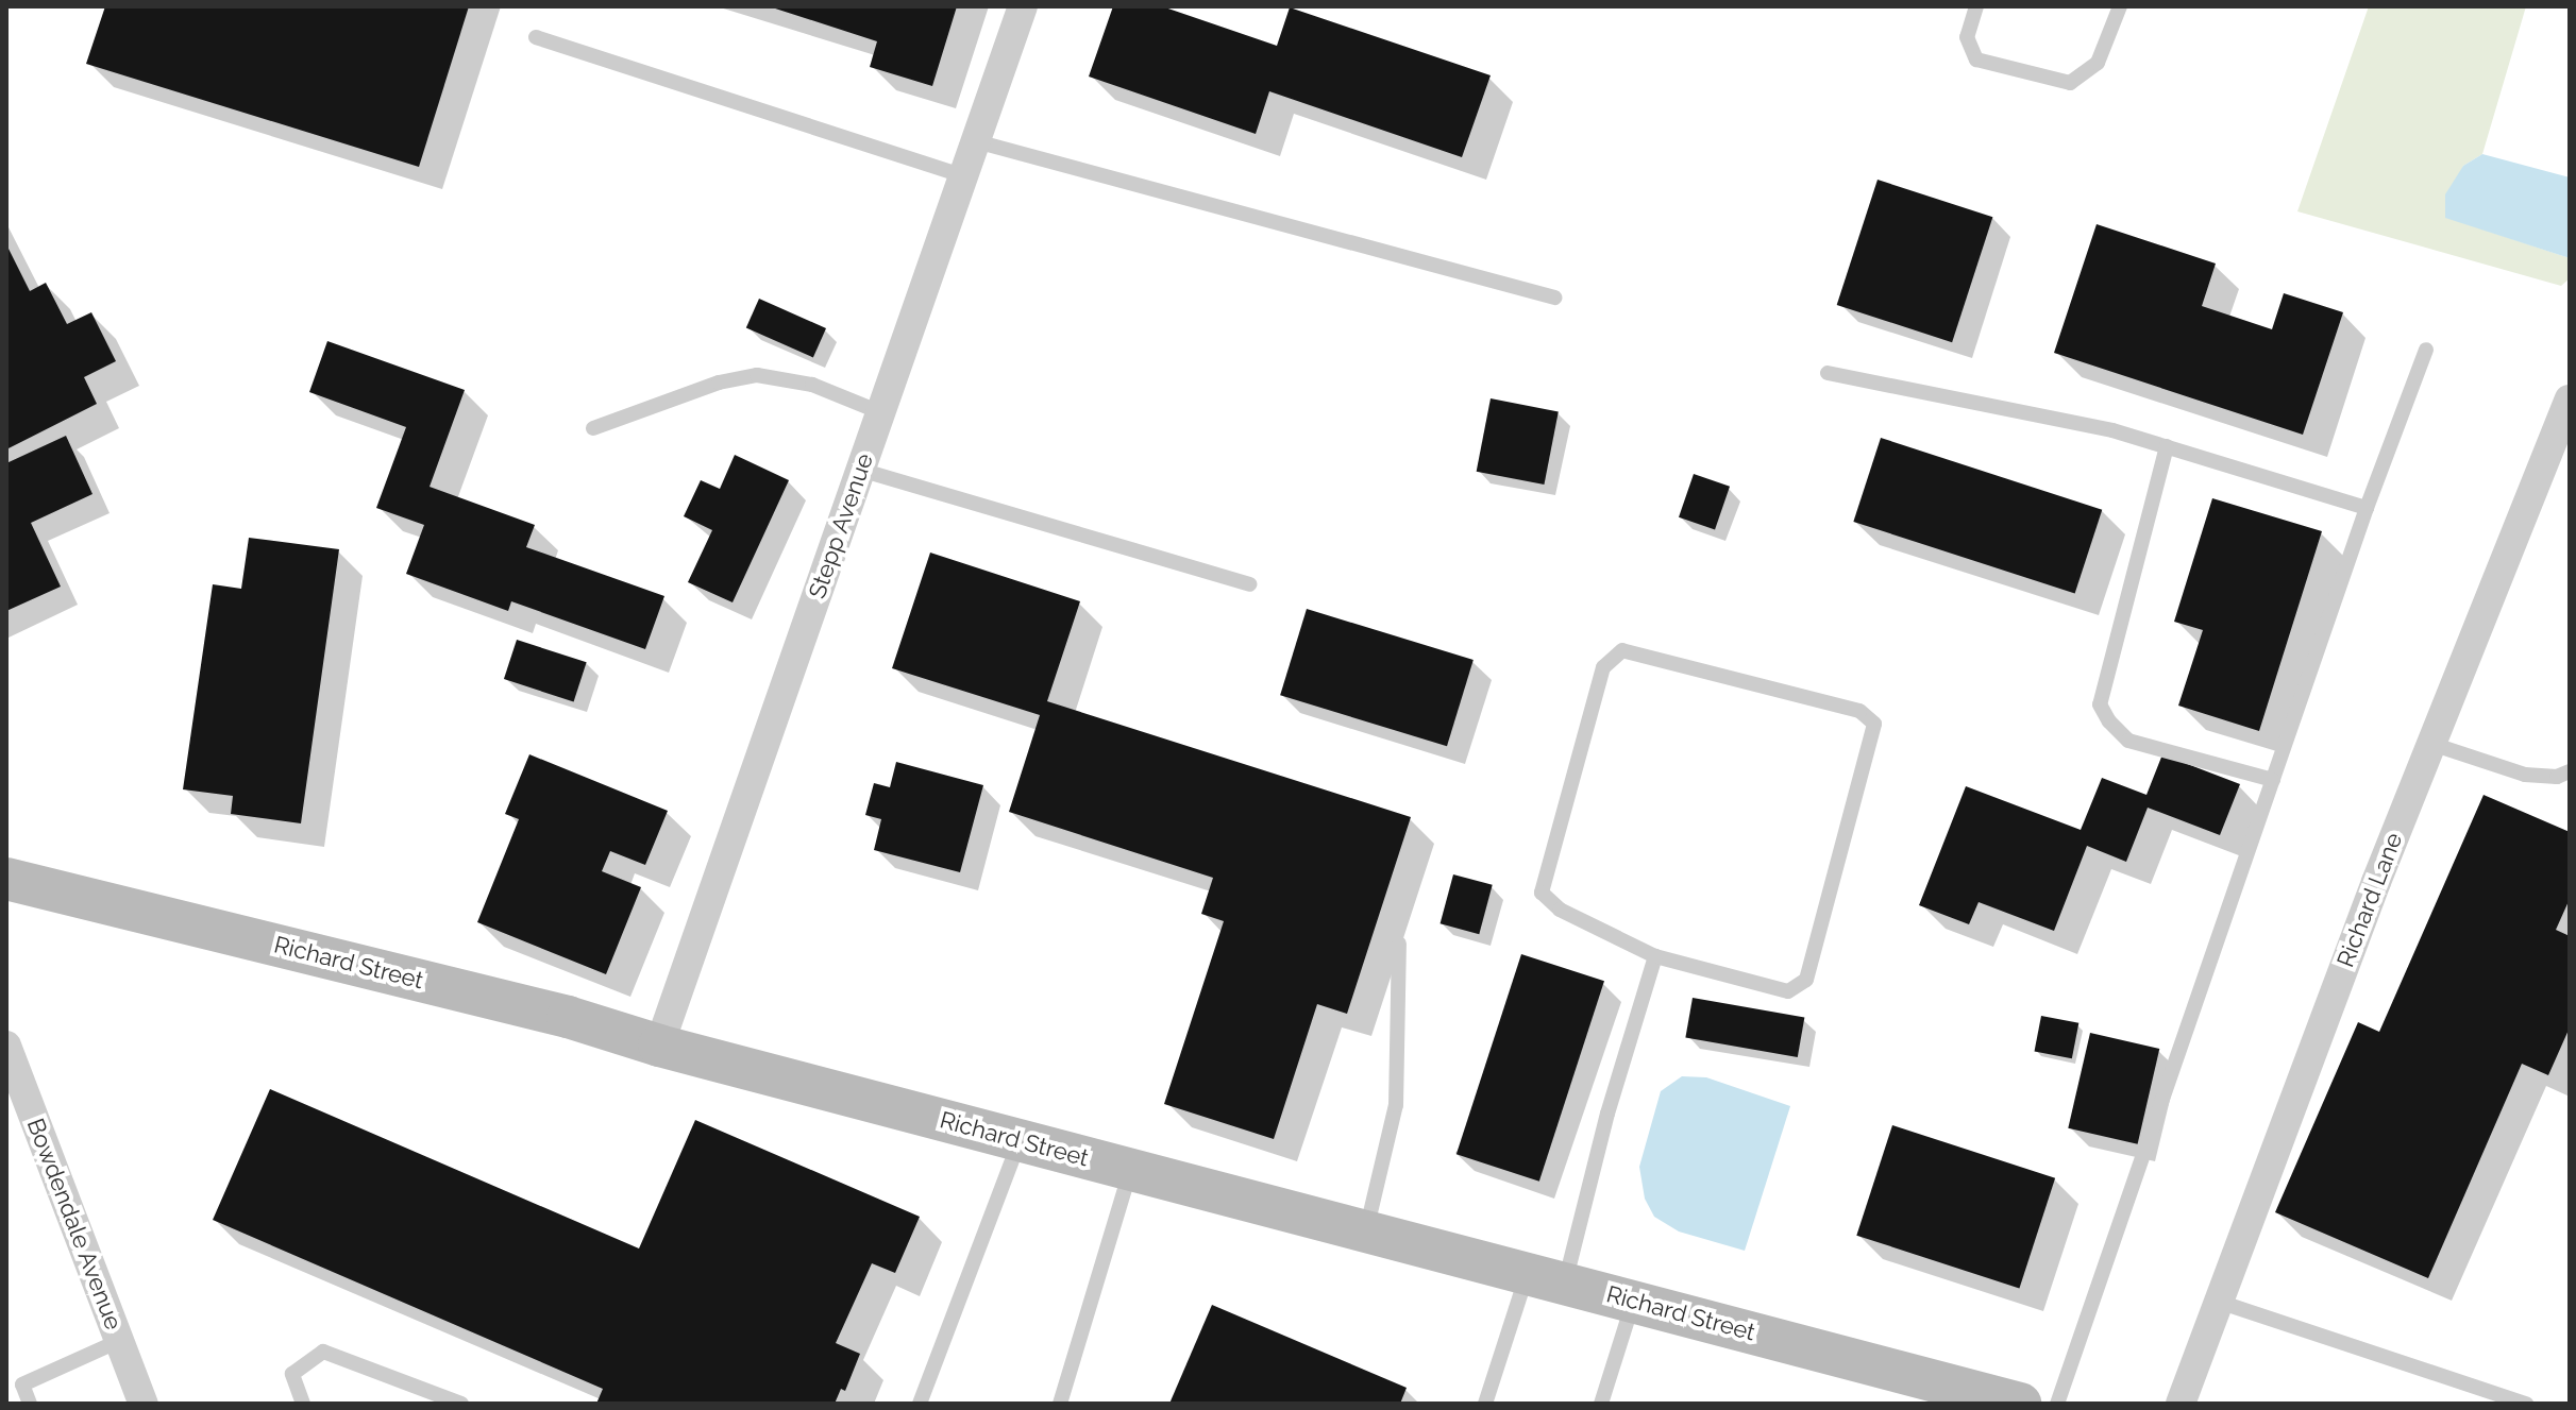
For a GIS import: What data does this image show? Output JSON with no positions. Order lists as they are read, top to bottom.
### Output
{
  "streets": {
    "street": [
      "Stepp Avenue",
      "Richard Lane",
      "Richard Street",
      "Bowdendale Avenue"
    ]
  },
  "crossings": [
    ["Stepp Avenue", "Richard Street"]
  ]
}
